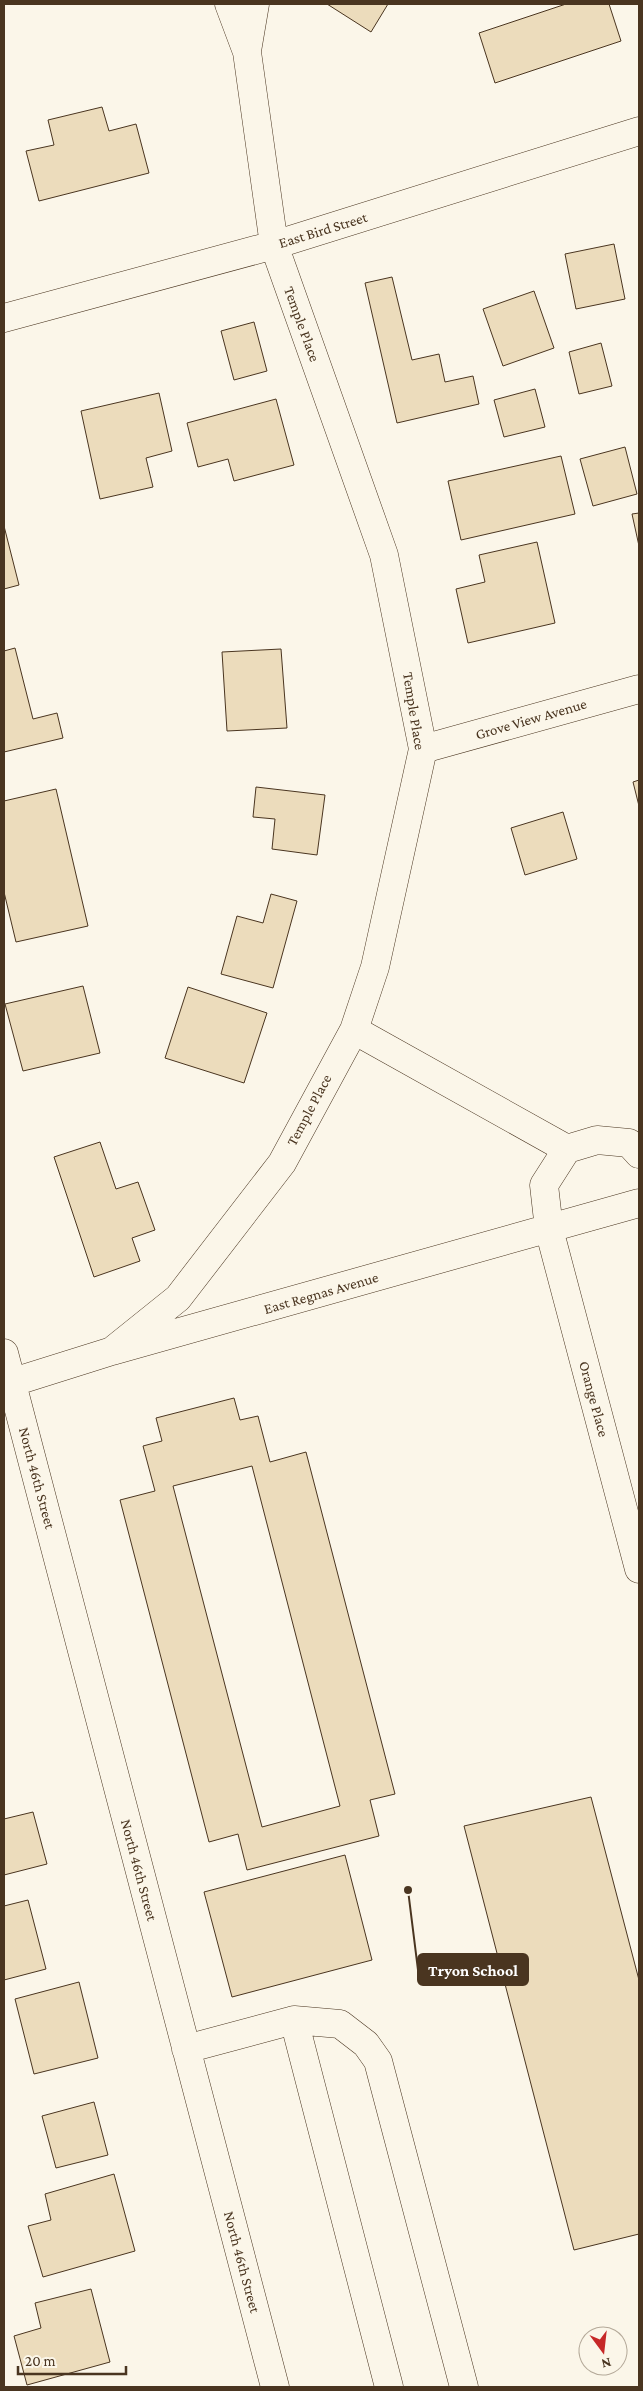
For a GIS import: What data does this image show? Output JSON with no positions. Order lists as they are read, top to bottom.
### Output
{
  "streets": {
    "street": [
      "East Bird Street",
      "Temple Place",
      "Grove View Avenue",
      "East Regnas Avenue",
      "Orange Place",
      "North 46th Street"
    ]
  },
  "crossings": [
    ["East Bird Street", "Temple Place"],
    ["Temple Place", "Grove View Avenue"],
    ["Temple Place", "East Regnas Avenue"],
    ["East Regnas Avenue", "Orange Place"],
    ["East Regnas Avenue", "North 46th Street"]
  ],
  "places": ["Tryon School"],
  "scale_bar": "20 m",
  "north": "bottom"
}
